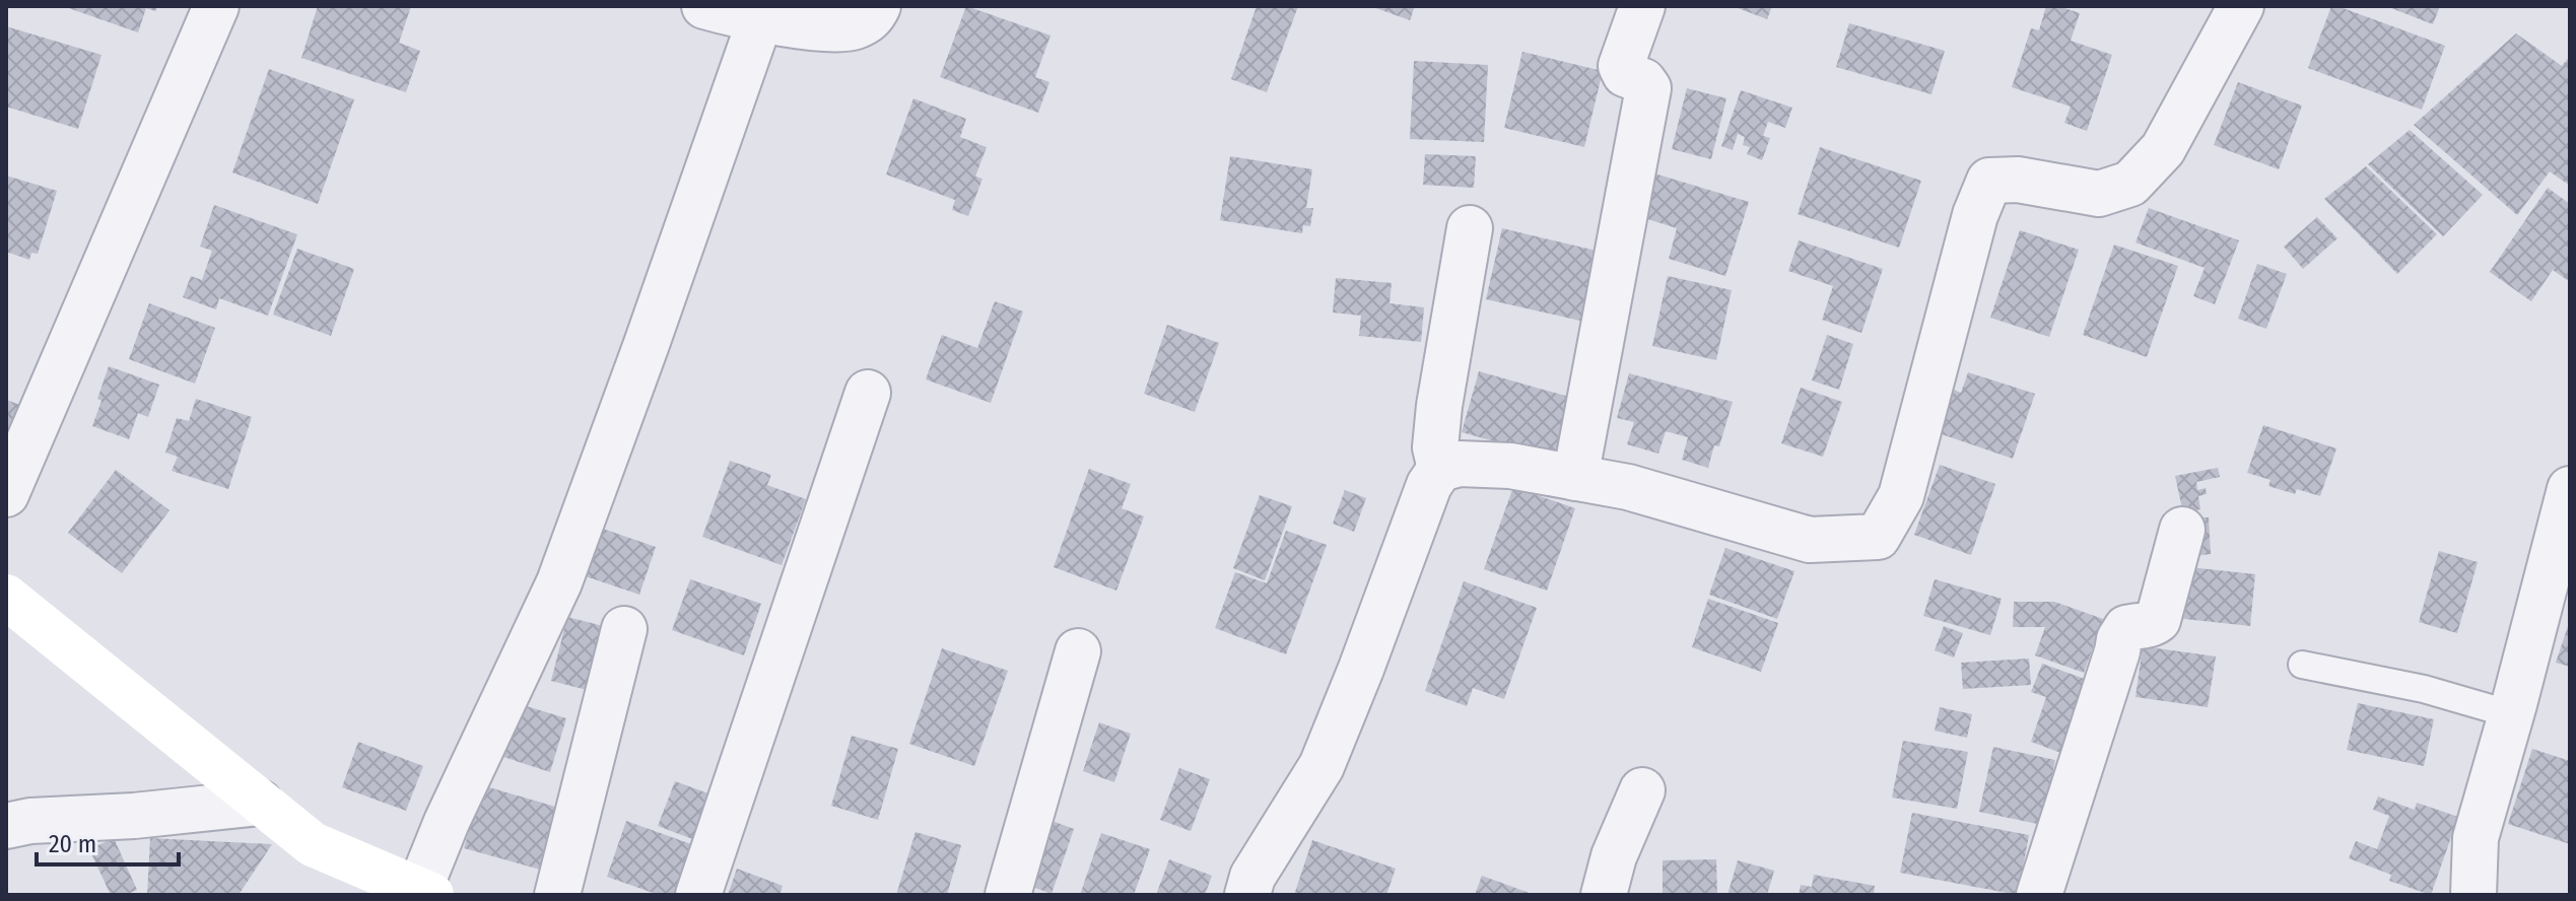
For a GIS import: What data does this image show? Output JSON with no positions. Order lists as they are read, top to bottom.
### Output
{
  "scale_bar": "20 m"
}
